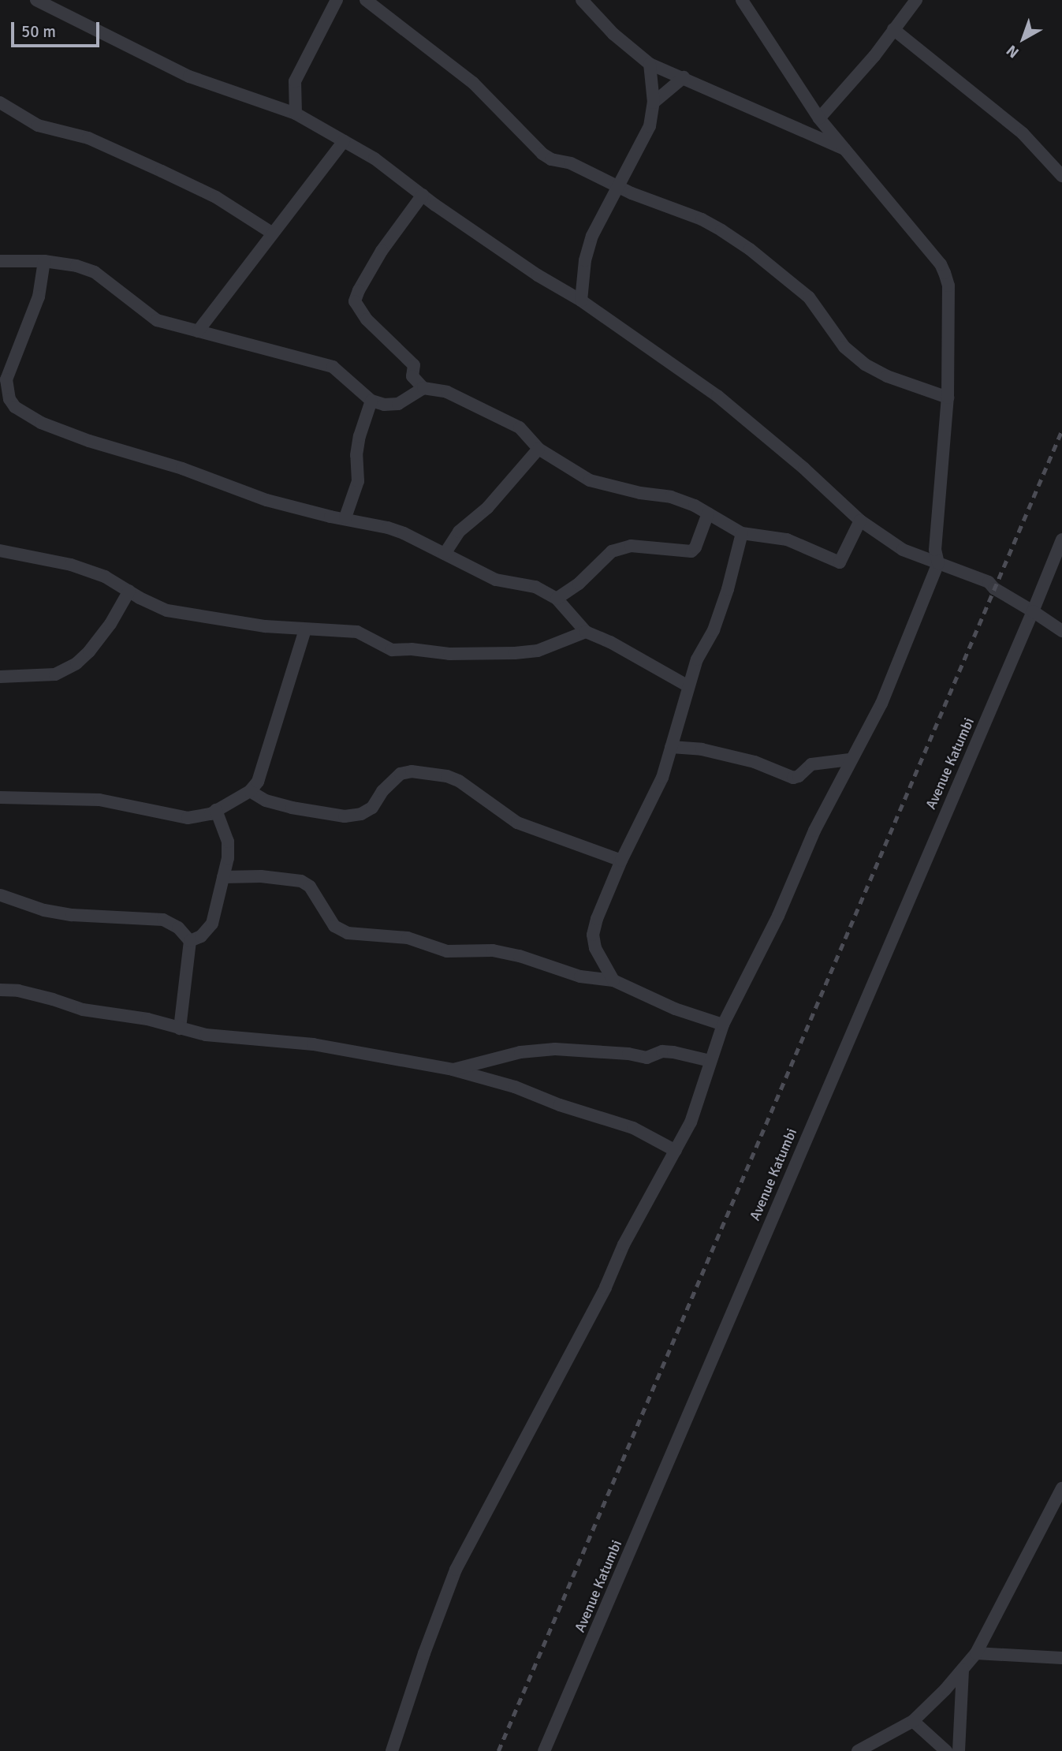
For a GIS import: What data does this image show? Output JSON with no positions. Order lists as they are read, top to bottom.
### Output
{
  "streets": {
    "street": ["Avenue Katumbi"]
  },
  "scale_bar": "50 m",
  "north": "bottom left"
}
